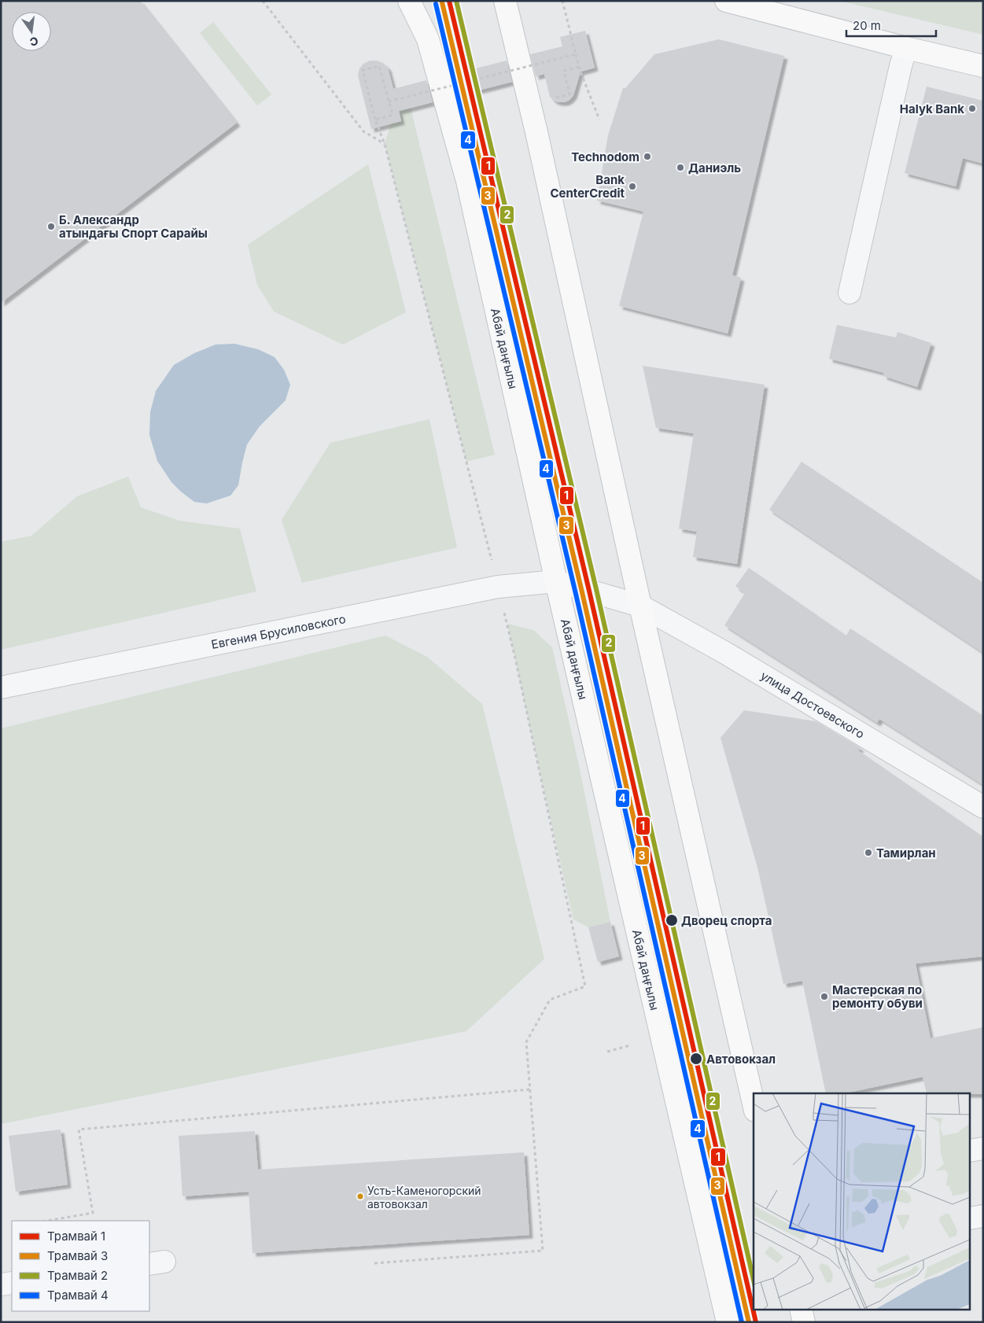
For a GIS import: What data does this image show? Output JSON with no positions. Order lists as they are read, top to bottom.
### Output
{
  "streets": {
    "main road": ["Абай даңғылы"],
    "street": ["Евгения Брусиловского", "улица Достоевского"]
  },
  "crossings": [
    ["Абай даңғылы", "Евгения Брусиловского"],
    ["Абай даңғылы", "улица Достоевского"],
    ["Евгения Брусиловского", "улица Достоевского"]
  ],
  "places": [
    "Halyk Bank",
    "Technodom",
    "Даниэль",
    "Bank CenterCredit",
    "Б. Александр атындағы Спорт Сарайы",
    "Тамирлан",
    "Дворец спорта",
    "Мастерская по ремонту обуви",
    "Автовокзал",
    "Усть-Каменогорский автовокзал"
  ],
  "lines": [
    "tram line 1",
    "tram line 2",
    "tram line 3",
    "tram line 4"
  ],
  "legend": [
    "Трамвай 1",
    "Трамвай 3",
    "Трамвай 2",
    "Трамвай 4"
  ],
  "scale_bar": "20 m",
  "north": "bottom"
}
